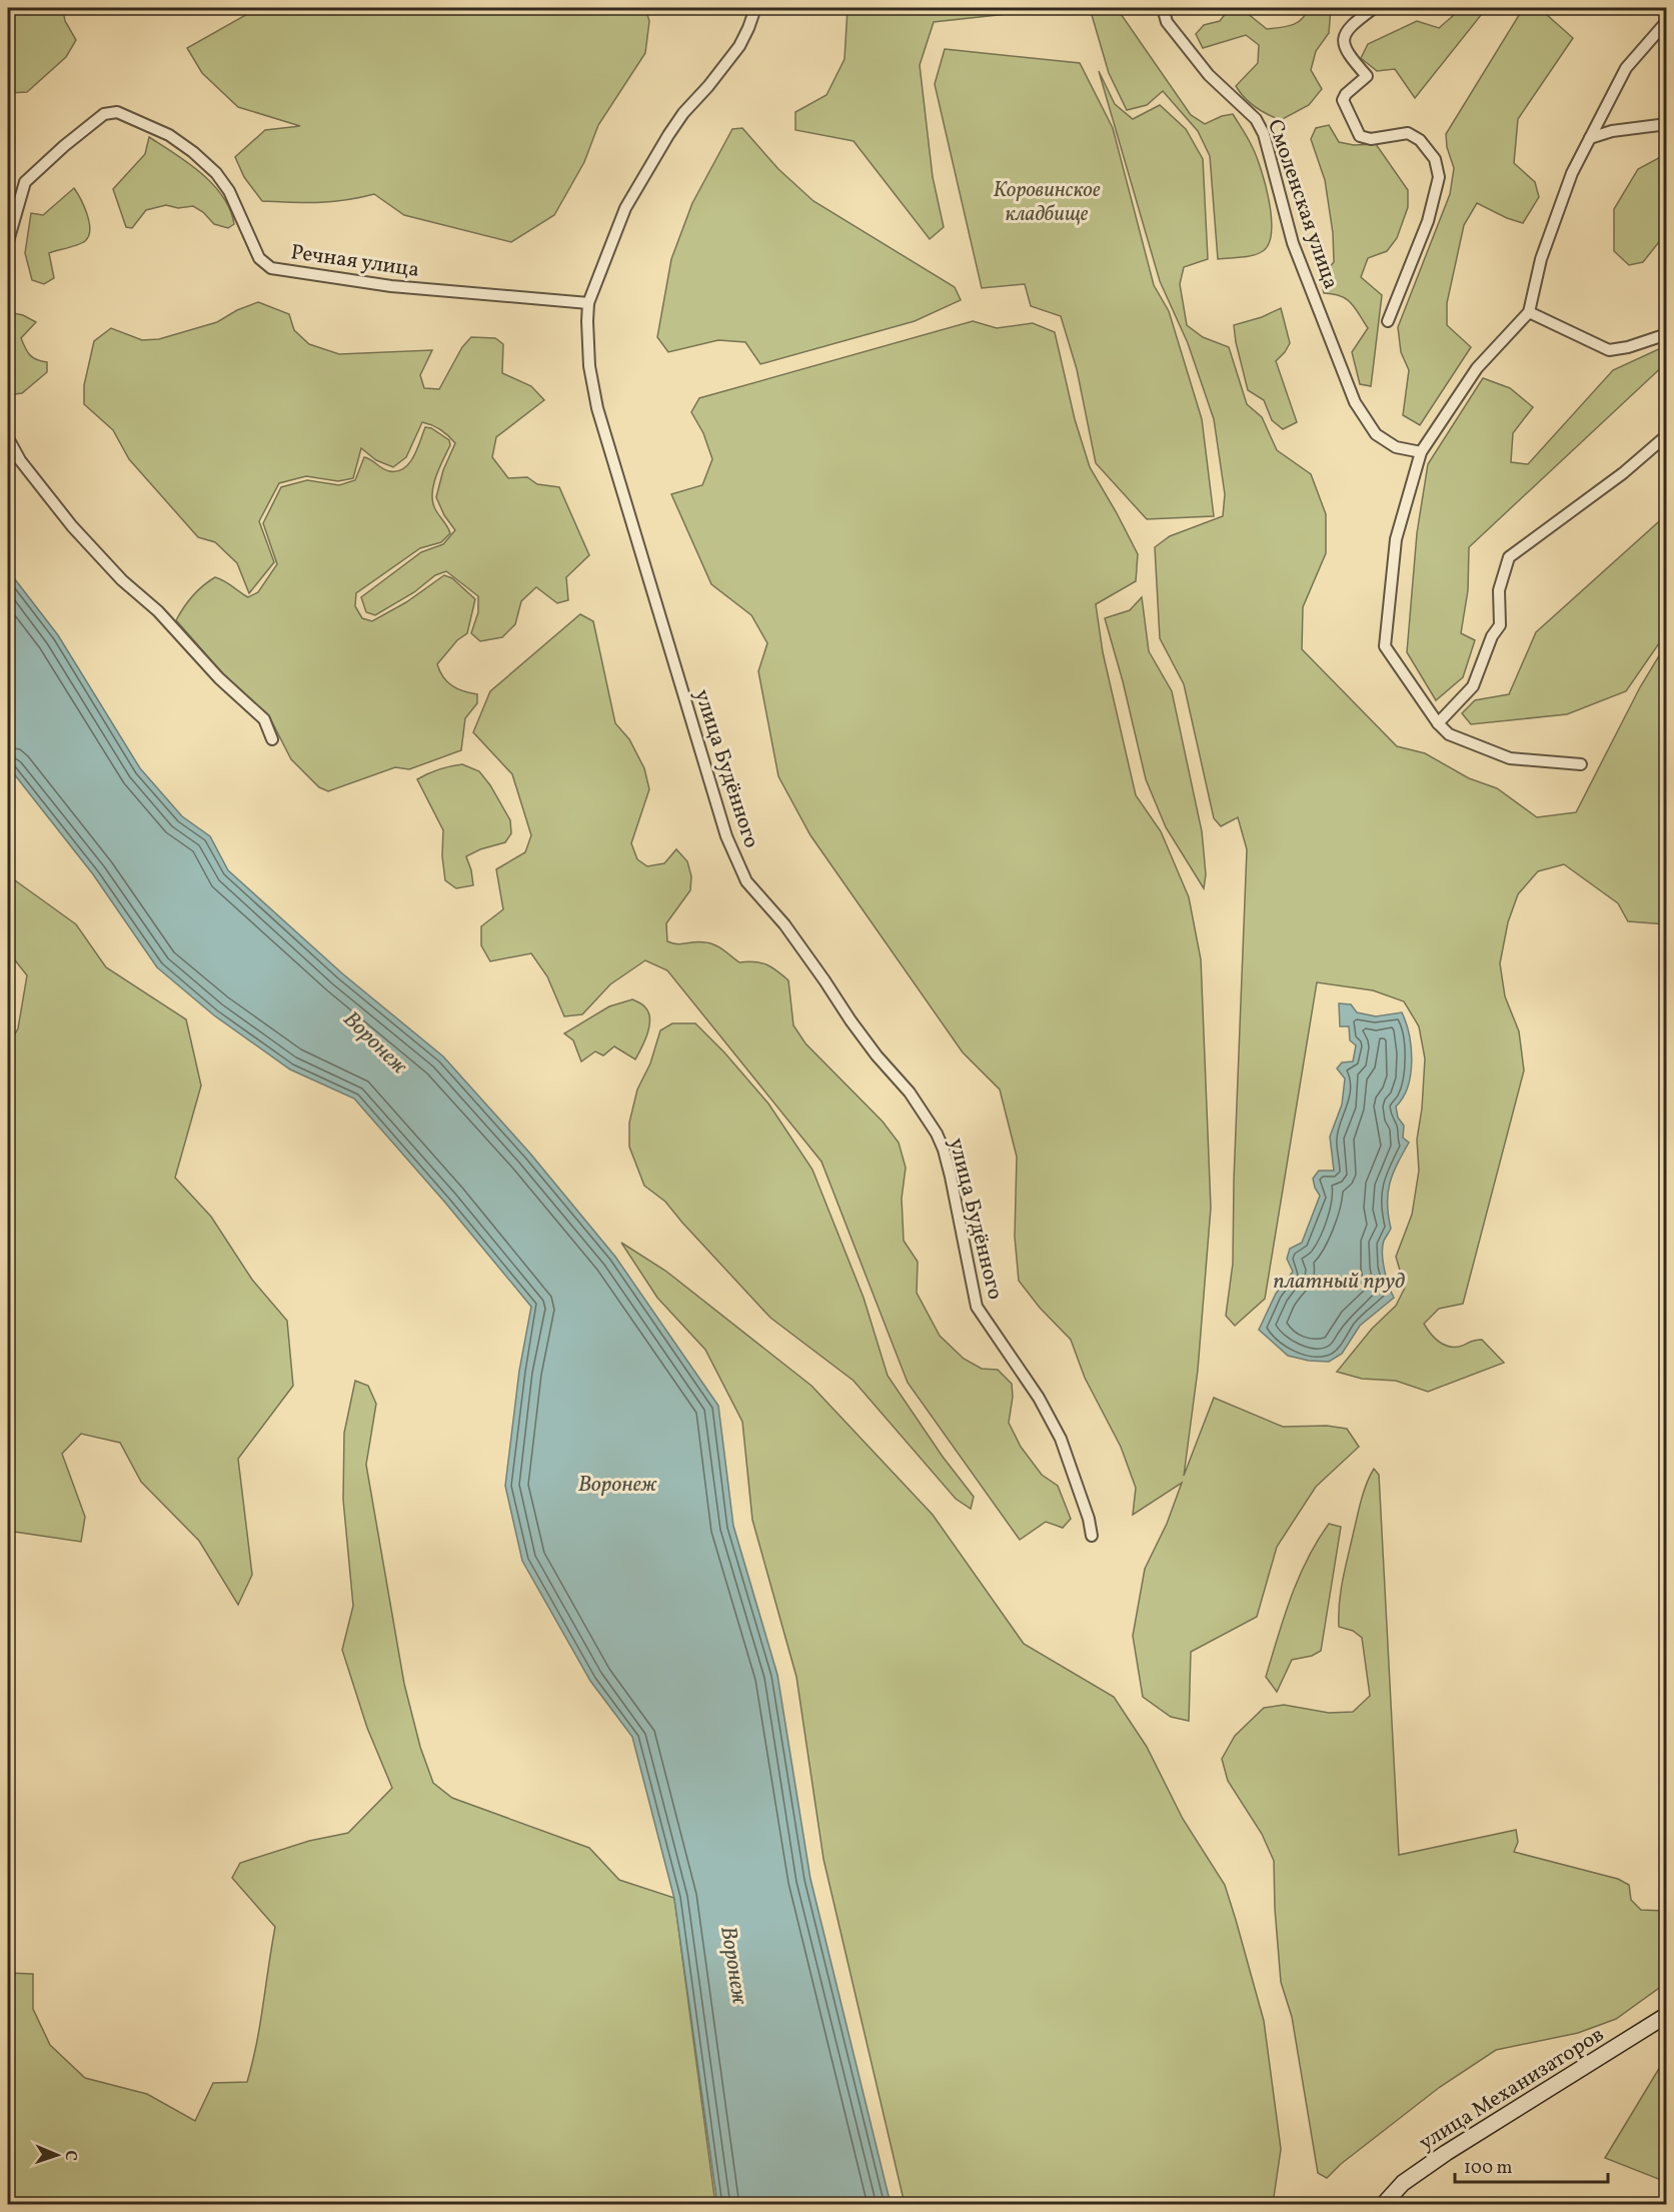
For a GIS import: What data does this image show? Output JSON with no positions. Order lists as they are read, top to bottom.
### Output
{
  "streets": {
    "main road": ["улица Механизаторов"],
    "street": ["Смоленская улица", "Речная улица", "улица Будённого"]
  },
  "crossings": [
    ["Речная улица", "улица Будённого"]
  ],
  "water": ["Воронеж", "платный пруд"],
  "parks": ["Коровинское кладбище"],
  "scale_bar": "100 m",
  "north": "right"
}
